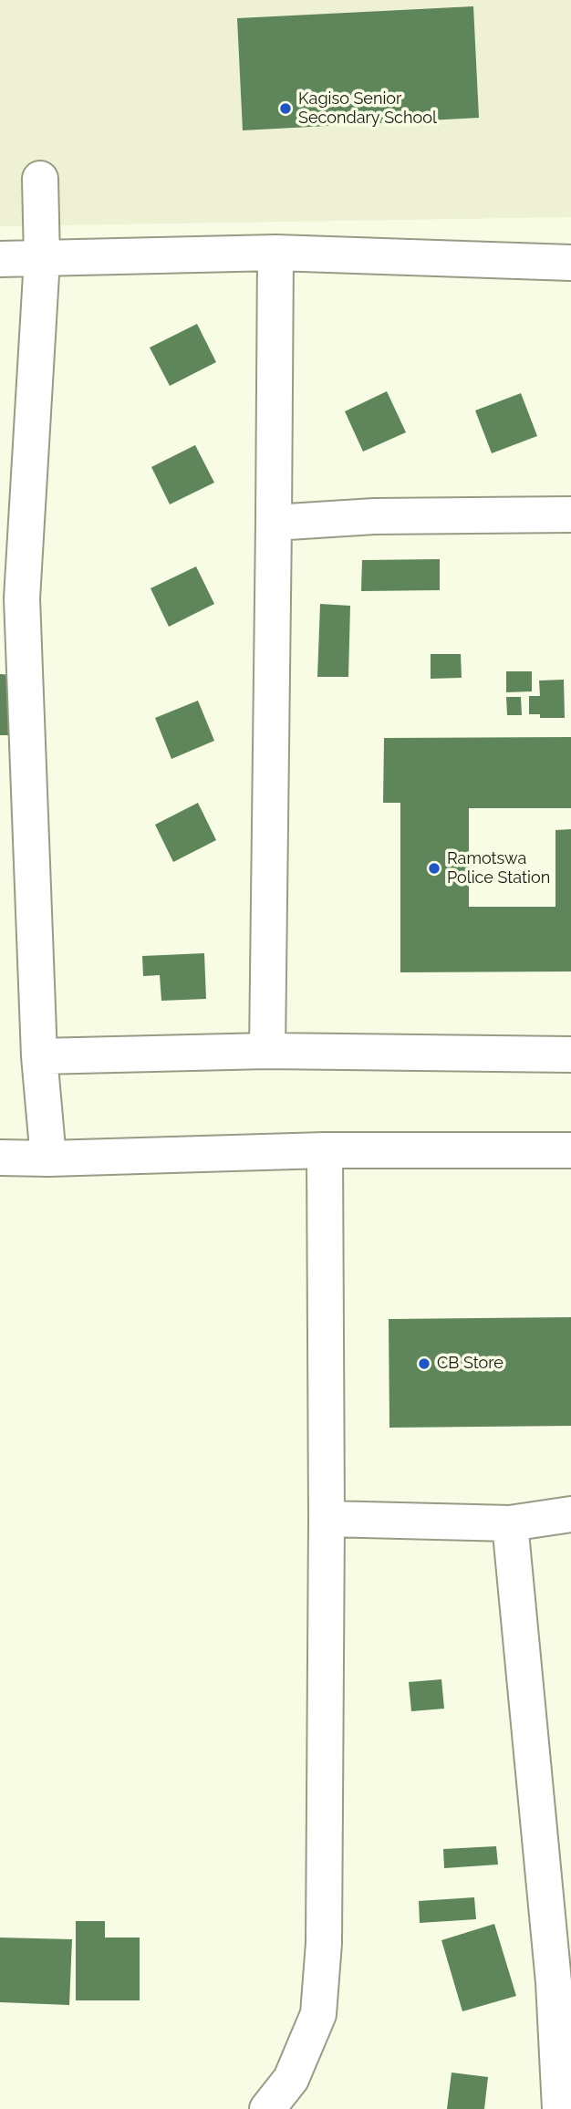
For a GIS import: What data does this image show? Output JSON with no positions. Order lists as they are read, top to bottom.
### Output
{
  "places": ["Kagiso Senior Secondary School", "Ramotswa Police Station", "CB Store"]
}
